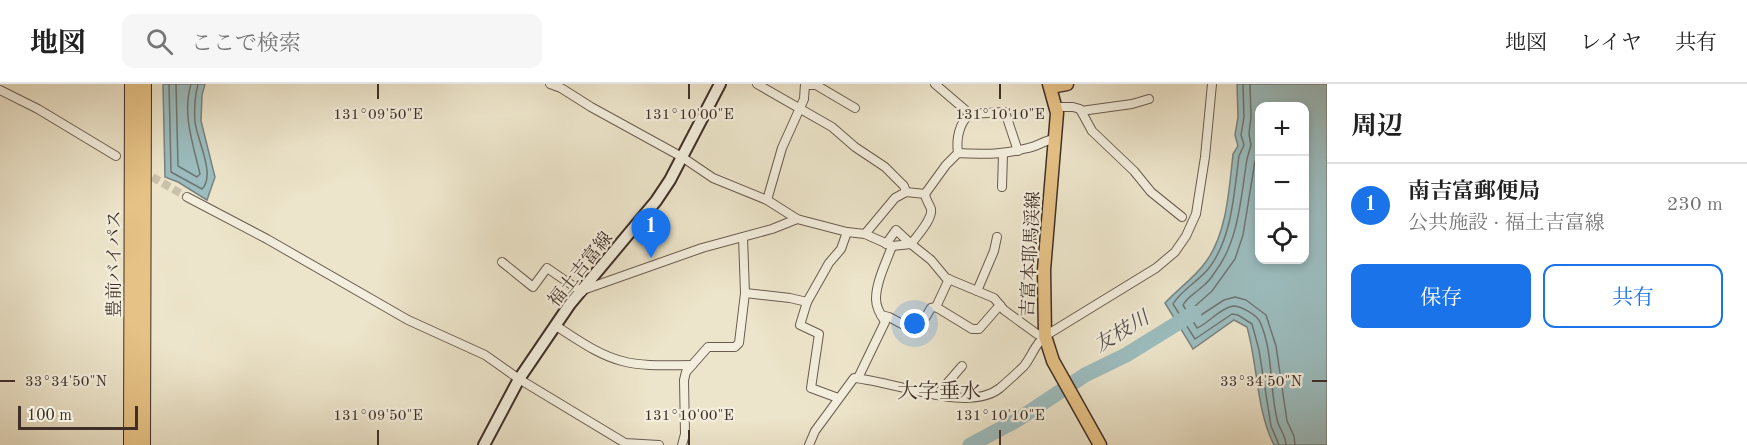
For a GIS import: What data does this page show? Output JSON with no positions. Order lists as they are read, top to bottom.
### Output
{
  "streets": {
    "highway": ["豊前バイパス"],
    "main road": ["吉富本耶馬渓線", "福土吉富線"]
  },
  "districts": ["大字垂水"],
  "water": ["友枝川"],
  "scale_bar": "100 m",
  "page": {
    "header": "地図",
    "search": "ここで検索",
    "nav": ["地図", "レイヤ", "共有"],
    "heading": "周辺",
    "map_buttons": ["+", "−"],
    "list": [
      {
        "mark": "1",
        "name": "南吉富郵便局",
        "note": "公共施設 · 福土吉富線",
        "value": "230 m"
      }
    ],
    "pins": "1",
    "buttons": ["保存", "共有"],
    "scale": "100 m"
  },
  "coordinates": [
    "131°09'50\"E",
    "131°10'00\"E",
    "131°10'10\"E",
    "33°34'50\"N"
  ]
}
